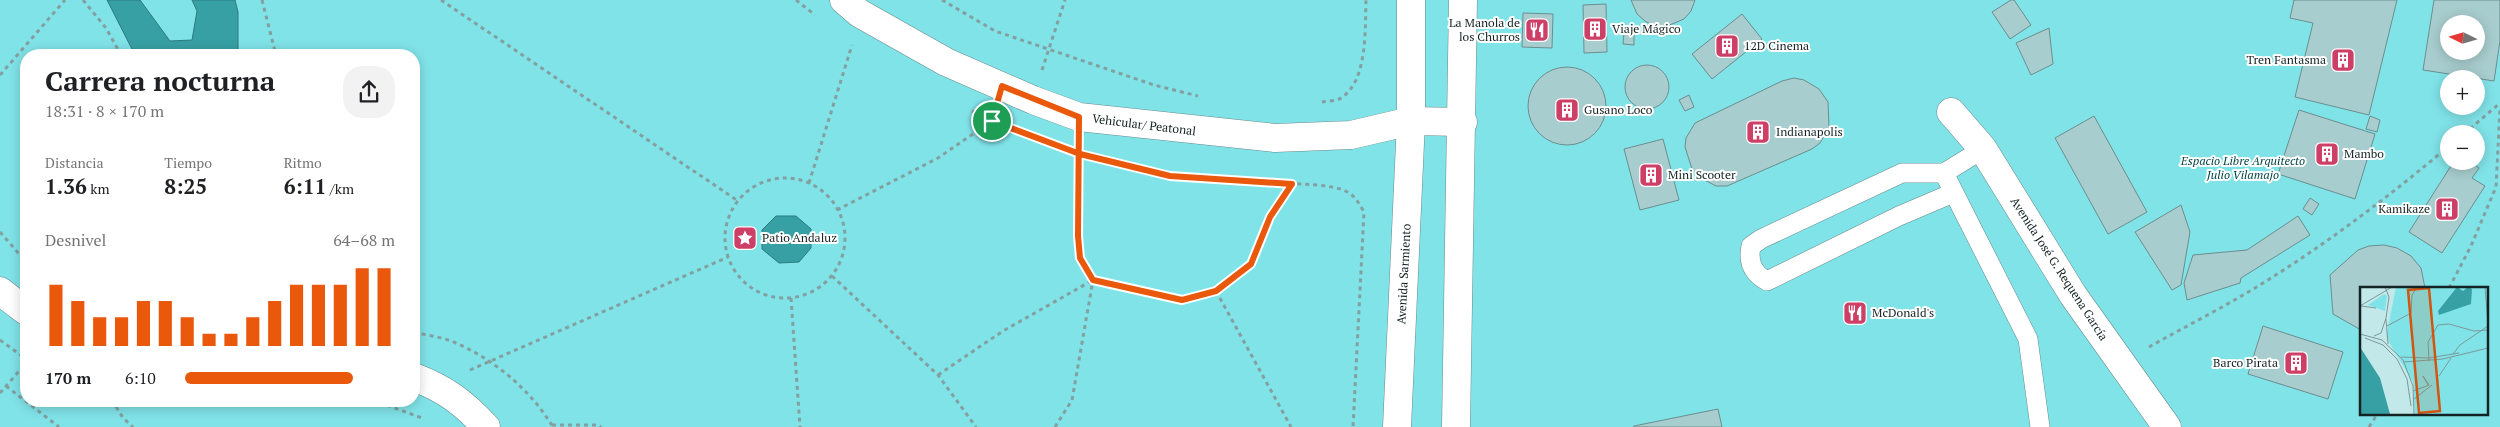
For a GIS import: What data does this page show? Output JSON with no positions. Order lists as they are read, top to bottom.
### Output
{
  "streets": {
    "street": ["Vehicular/ Peatonal", "Avenida José G. Requena García", "Avenida Sarmiento"]
  },
  "crossings": [
    ["Vehicular/ Peatonal", "Avenida Sarmiento"]
  ],
  "parks": ["Espacio Libre Arquitecto Julio Vilamajo"],
  "places": {
    "building": [
      "Viaje Mágico",
      "12D Cinema",
      "Tren Fantasma",
      "Gusano Loco",
      "Indianapolis",
      "Mambo",
      "Mini Scooter",
      "Kamikaze",
      "Barco Pirata"
    ],
    "restaurant": ["La Manola de los Churros", "McDonald's"],
    "place": ["Patio Andaluz"]
  },
  "north": "left",
  "page": {
    "map_buttons": ["+", "−"],
    "heading": ["Carrera nocturna", "18:31 · 8 × 170 m"],
    "stats": [
      ["Distancia", "1.36 km"],
      ["Tiempo", "8:25"],
      ["Ritmo", "6:11 /km"]
    ],
    "chart": ["Desnivel", "64–68 m"],
    "list": [
      {
        "name": "170 m",
        "note": "6:10"
      }
    ]
  }
}
